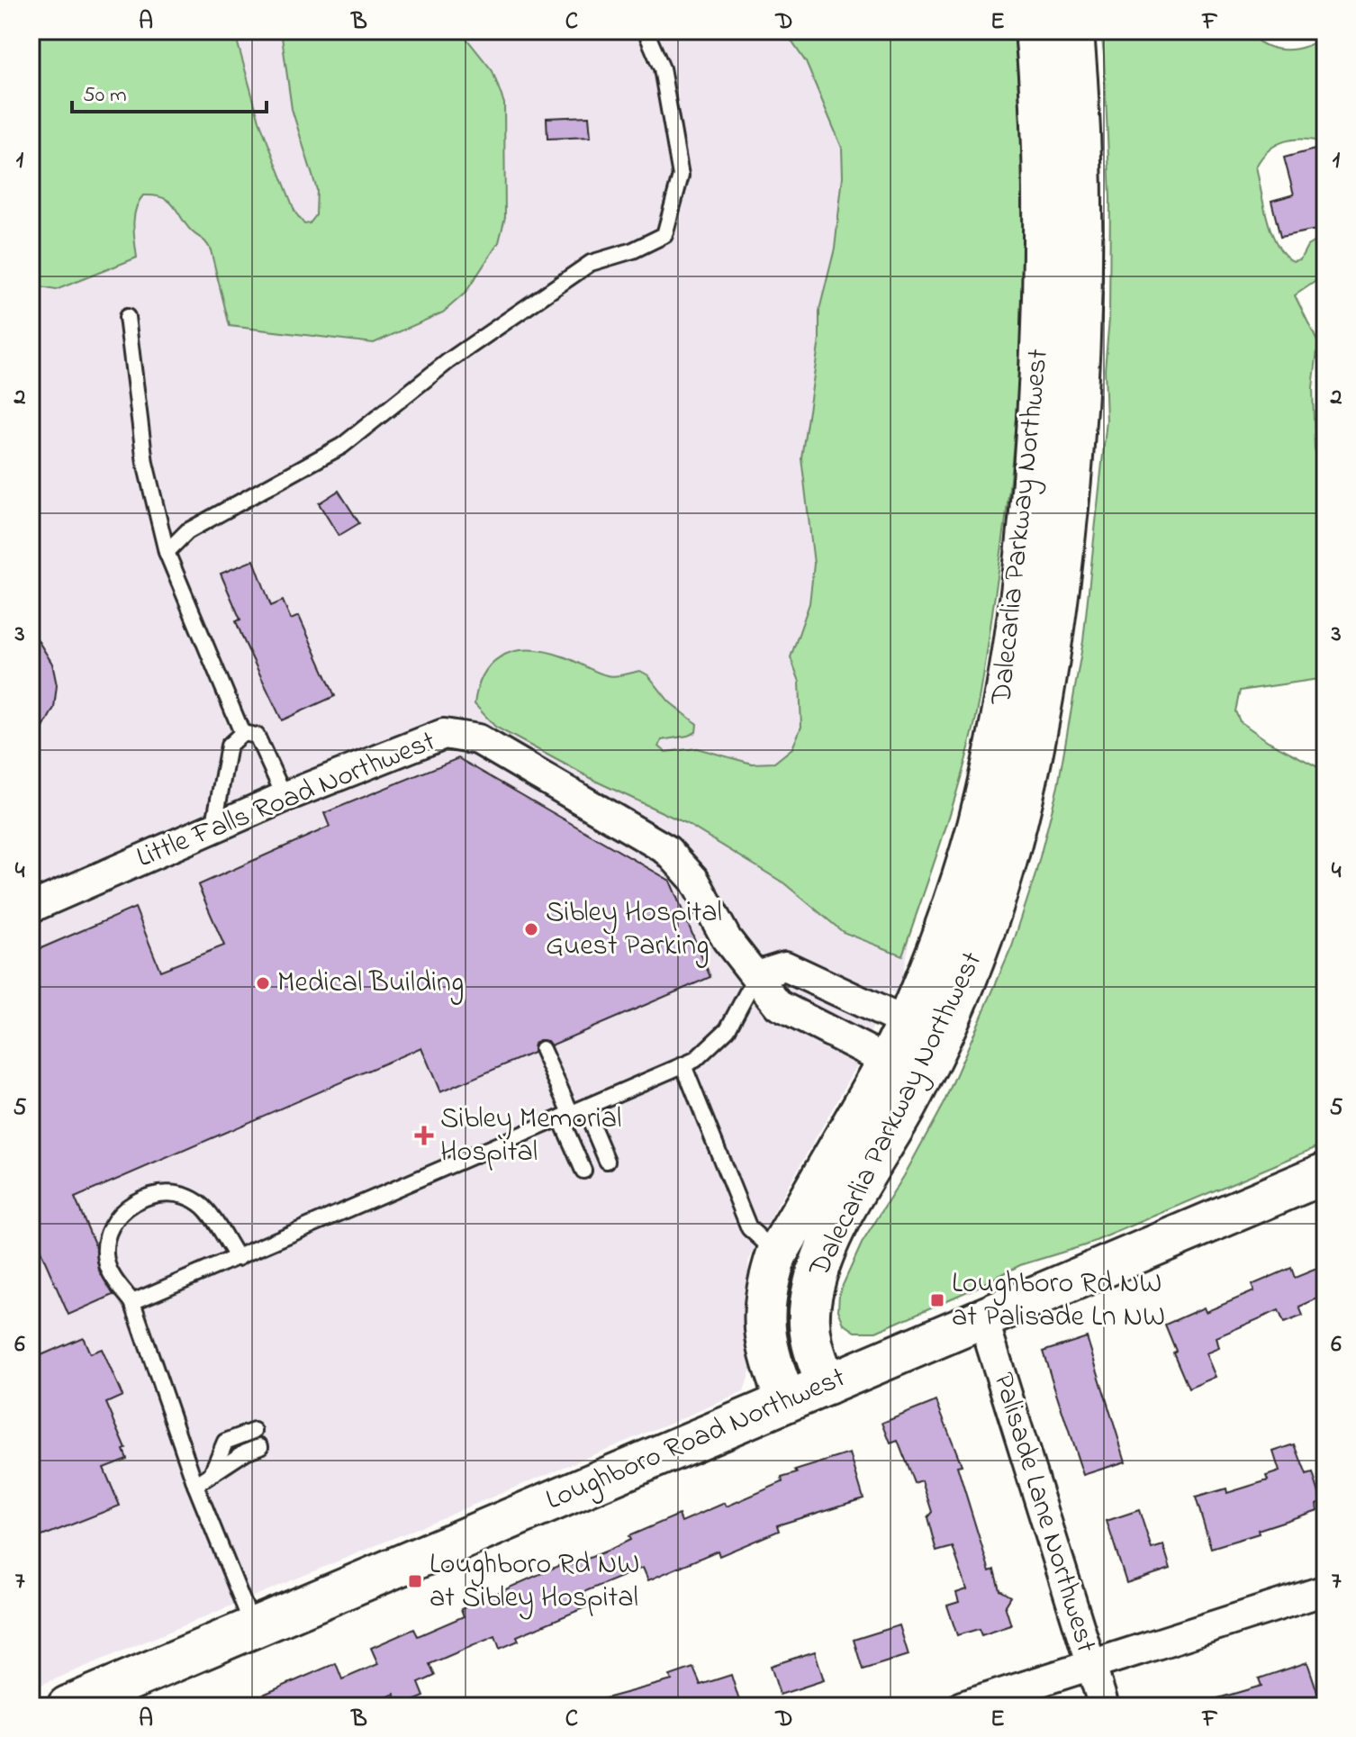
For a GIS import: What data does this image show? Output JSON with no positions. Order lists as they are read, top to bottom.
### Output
{
  "streets": {
    "main road": ["Dalecarlia Parkway Northwest", "Loughboro Road Northwest"],
    "street": ["Little Falls Road Northwest", "Palisade Lane Northwest"]
  },
  "crossings": [
    ["Dalecarlia Parkway Northwest", "Little Falls Road Northwest"],
    ["Dalecarlia Parkway Northwest", "Loughboro Road Northwest"],
    ["Loughboro Road Northwest", "Palisade Lane Northwest"]
  ],
  "places": {
    "other": ["Sibley Hospital Guest Parking", "Medical Building"],
    "health": ["Sibley Memorial Hospital"],
    "transit": ["Loughboro Rd NW at Palisade Ln NW", "Loughboro Rd NW at Sibley Hospital"]
  },
  "scale_bar": "50 m",
  "grid": {
    "columns": [
      "A",
      "B",
      "C",
      "D",
      "E",
      "F"
    ],
    "rows": [
      "1",
      "2",
      "3",
      "4",
      "5",
      "6",
      "7"
    ]
  }
}
